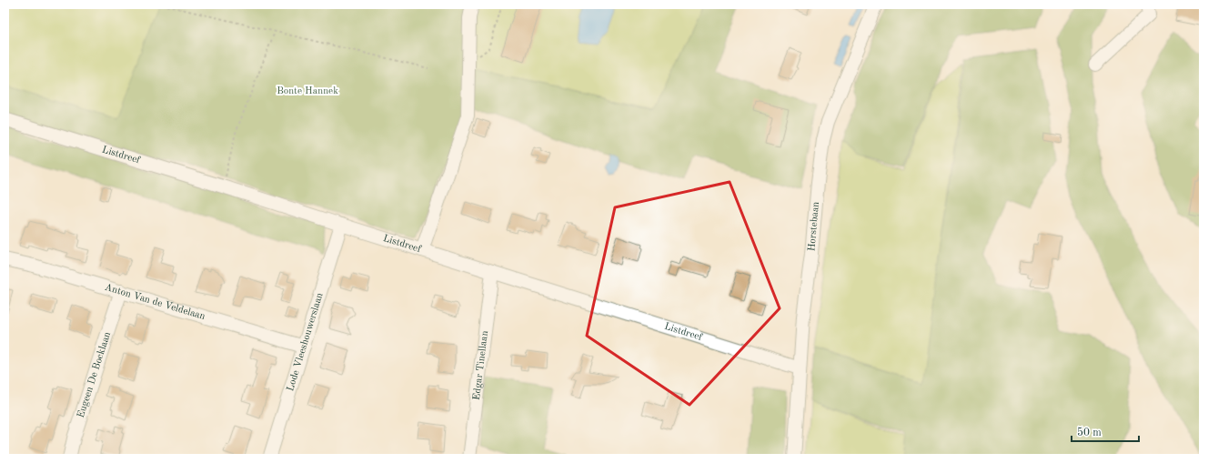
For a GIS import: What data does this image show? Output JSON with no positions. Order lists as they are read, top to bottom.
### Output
{
  "streets": {
    "street": [
      "Listdreef",
      "Horstebaan",
      "Anton Van de Veldelaan",
      "Lode Vleeshouwerslaan",
      "Edgar Tinellaan",
      "Eugeen De Bocklaan"
    ]
  },
  "crossings": [
    ["Listdreef", "Horstebaan"],
    ["Listdreef", "Lode Vleeshouwerslaan"],
    ["Listdreef", "Edgar Tinellaan"],
    ["Anton Van de Veldelaan", "Lode Vleeshouwerslaan"],
    ["Anton Van de Veldelaan", "Eugeen De Bocklaan"]
  ],
  "parks": ["Bonte Hannek"],
  "scale_bar": "50 m"
}
